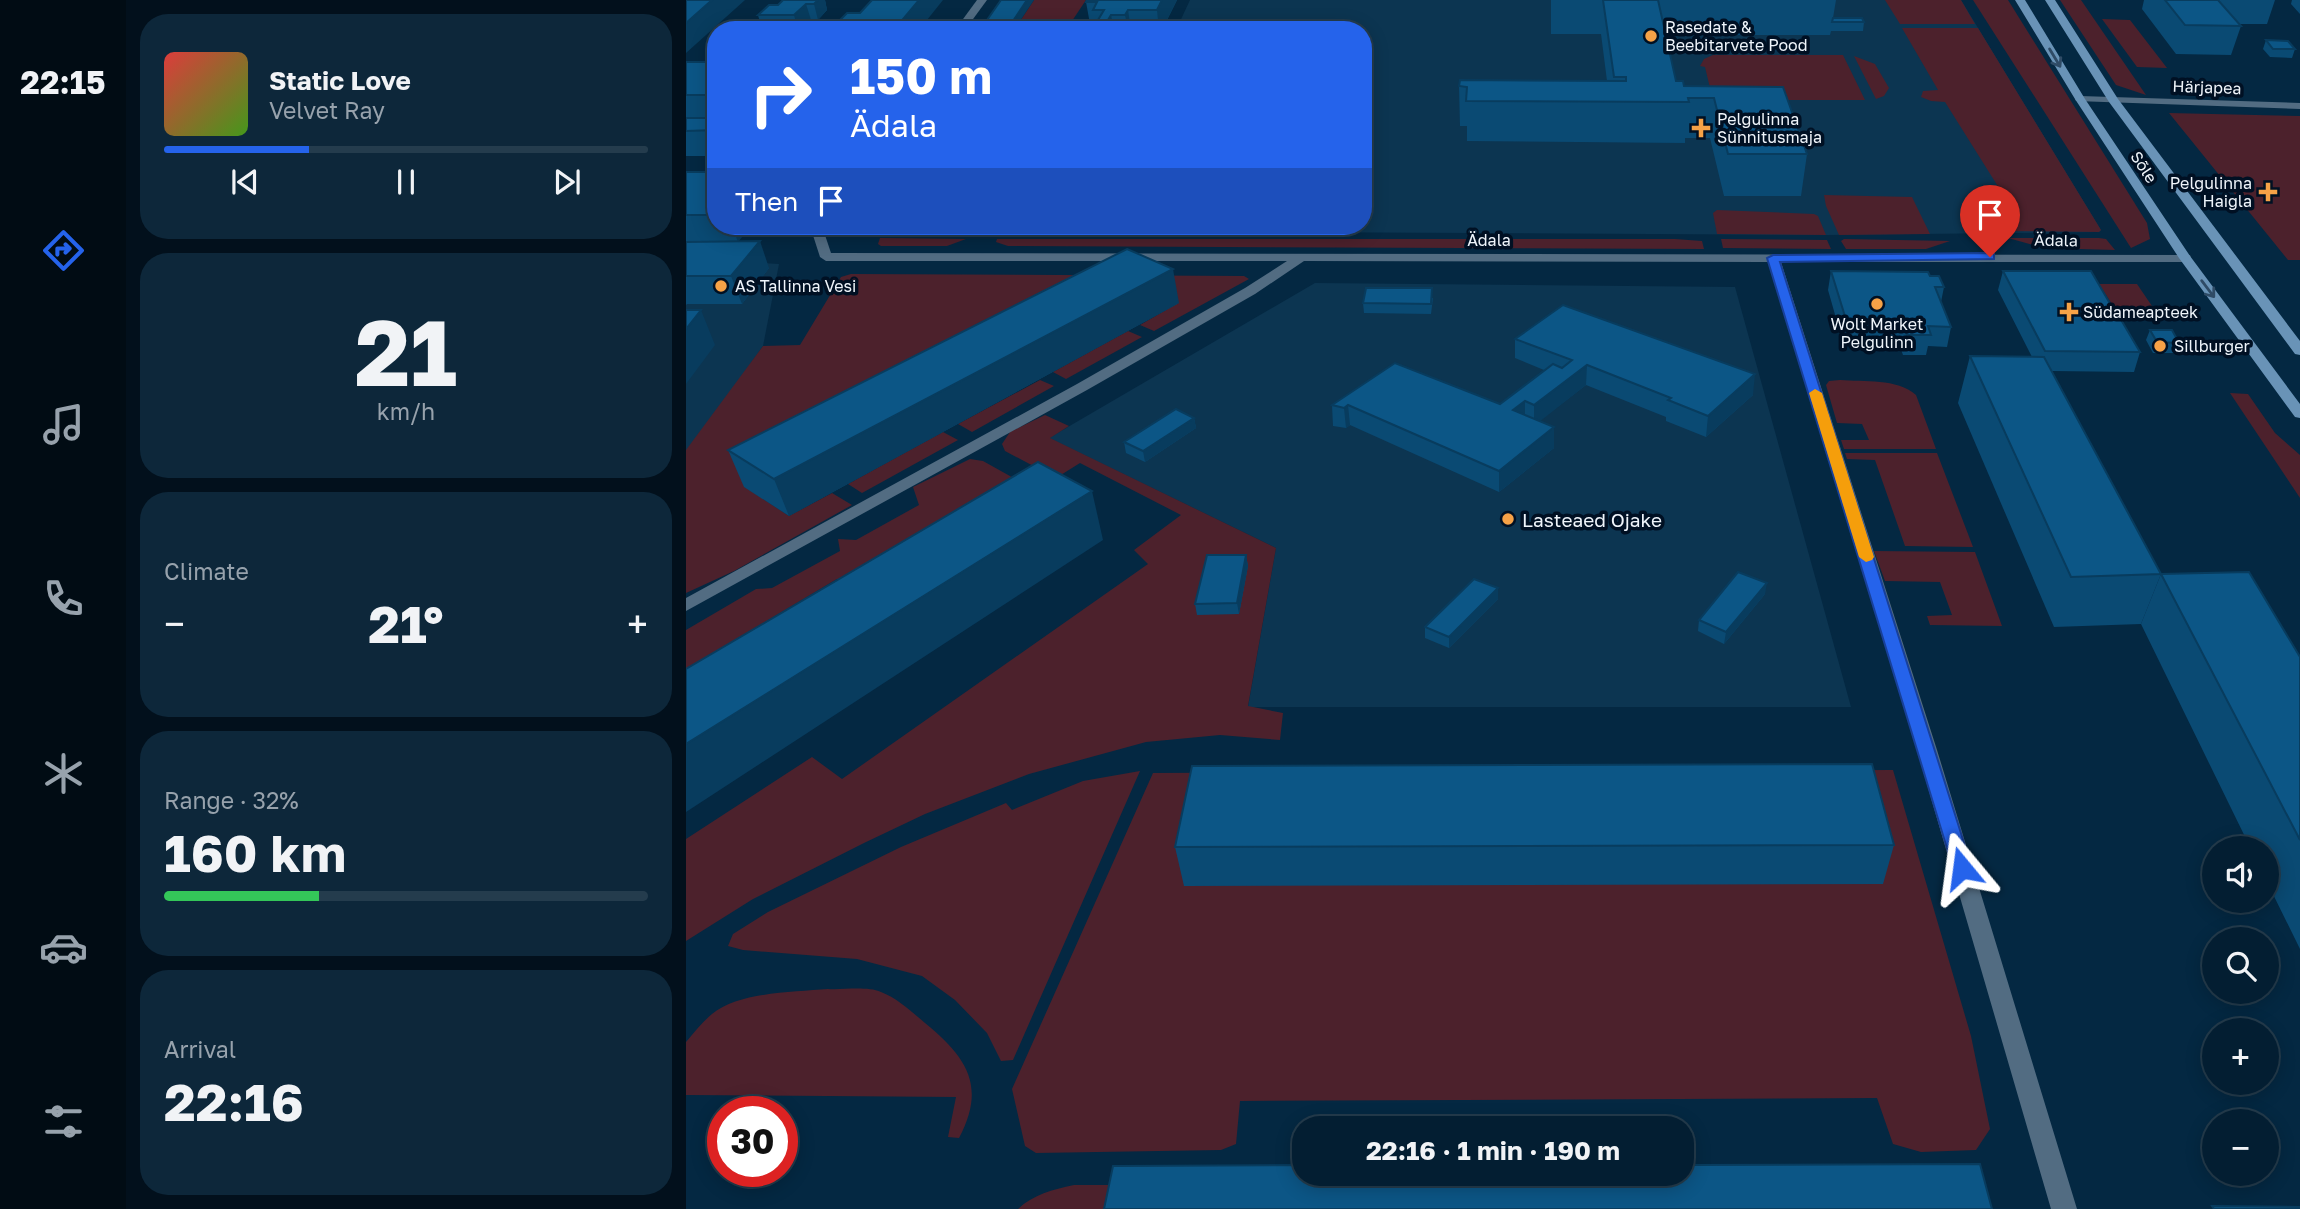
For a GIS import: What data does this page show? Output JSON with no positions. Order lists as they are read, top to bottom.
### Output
{
  "streets": {
    "main road": ["Sõle"],
    "street": ["Härjapea", "Ädala"]
  },
  "crossings": [
    ["Härjapea", "Sõle"],
    ["Sõle", "Ädala"]
  ],
  "places": {
    "other": [
      "Rasedate & Beebitarvete Pood",
      "AS Tallinna Vesi",
      "Wolt Market Pelgulinn",
      "Sillburger",
      "Lasteaed Ojake"
    ],
    "health": ["Pelgulinna Sünnitusmaja", "Pelgulinna Haigla", "Südameapteek"]
  },
  "page": {
    "tabs": "22:15",
    "turn": ["150 m", "Ädala"],
    "song": ["Static Love", "Velvet Ray"],
    "then": "Then",
    "tile": [
      ["21", "km/h"],
      "Climate",
      ["Range · 32%", "160 km"],
      ["Arrival", "22:16"]
    ],
    "heat": ["−", "21°", "+"],
    "map_buttons": ["+", "−"],
    "limit": "30",
    "trip": "22:16 · 1 min · 190 m"
  }
}
